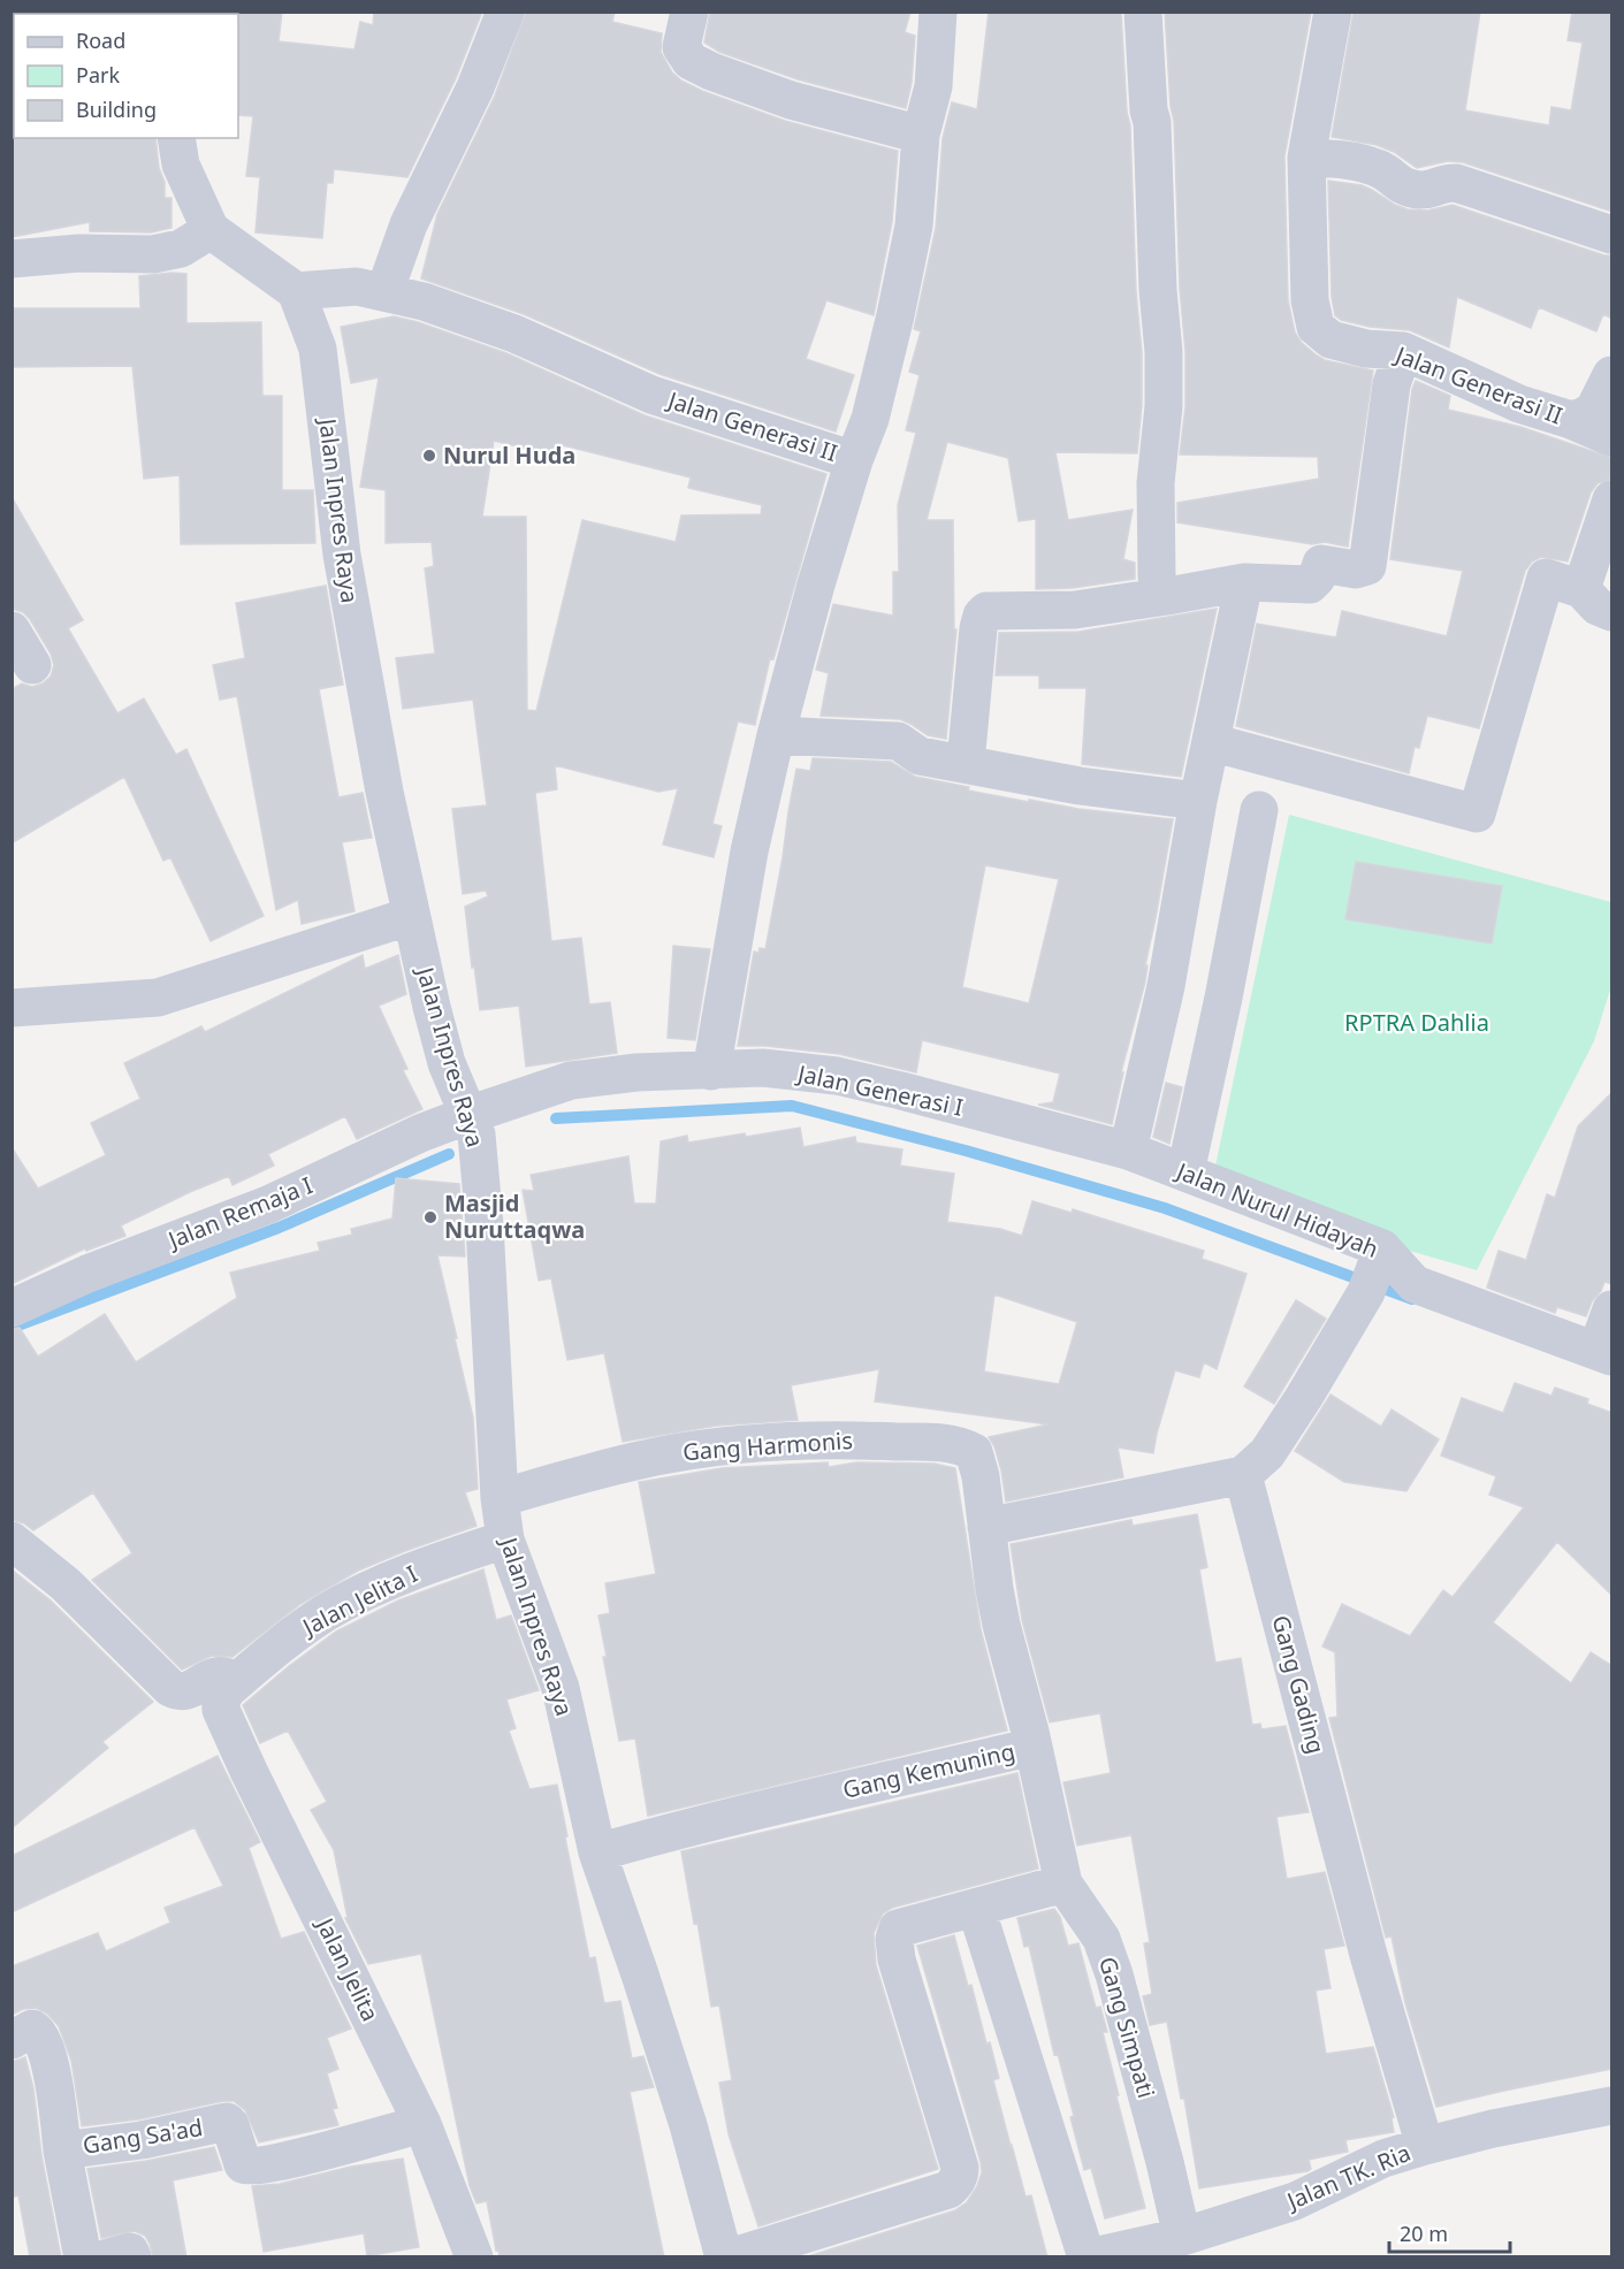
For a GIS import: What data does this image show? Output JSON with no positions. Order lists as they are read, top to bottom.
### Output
{
  "streets": {
    "street": [
      "Jalan Generasi II",
      "Jalan Inpres Raya",
      "Jalan Generasi I",
      "Jalan Nurul Hidayah",
      "Jalan Remaja I",
      "Gang Harmonis",
      "Jalan Jelita I",
      "Gang Gading",
      "Gang Kemuning",
      "Jalan Jelita",
      "Gang Simpati",
      "Gang Sa'ad",
      "Jalan TK. Ria"
    ]
  },
  "crossings": [
    ["Jalan Generasi II", "Jalan Inpres Raya"],
    ["Jalan Inpres Raya", "Jalan Generasi I"],
    ["Jalan Inpres Raya", "Jalan Remaja I"],
    ["Jalan Inpres Raya", "Gang Harmonis"],
    ["Jalan Inpres Raya", "Jalan Jelita I"],
    ["Jalan Inpres Raya", "Gang Kemuning"],
    ["Jalan Generasi I", "Jalan Nurul Hidayah"],
    ["Jalan Generasi I", "Jalan Remaja I"],
    ["Gang Harmonis", "Gang Kemuning"],
    ["Jalan Jelita I", "Jalan Jelita"],
    ["Gang Gading", "Jalan TK. Ria"],
    ["Gang Kemuning", "Gang Simpati"],
    ["Jalan Jelita", "Gang Sa'ad"],
    ["Gang Simpati", "Jalan TK. Ria"]
  ],
  "parks": ["RPTRA Dahlia"],
  "places": ["Nurul Huda", "Masjid Nuruttaqwa"],
  "legend": ["Road", "Park", "Building"],
  "scale_bar": "20 m"
}
